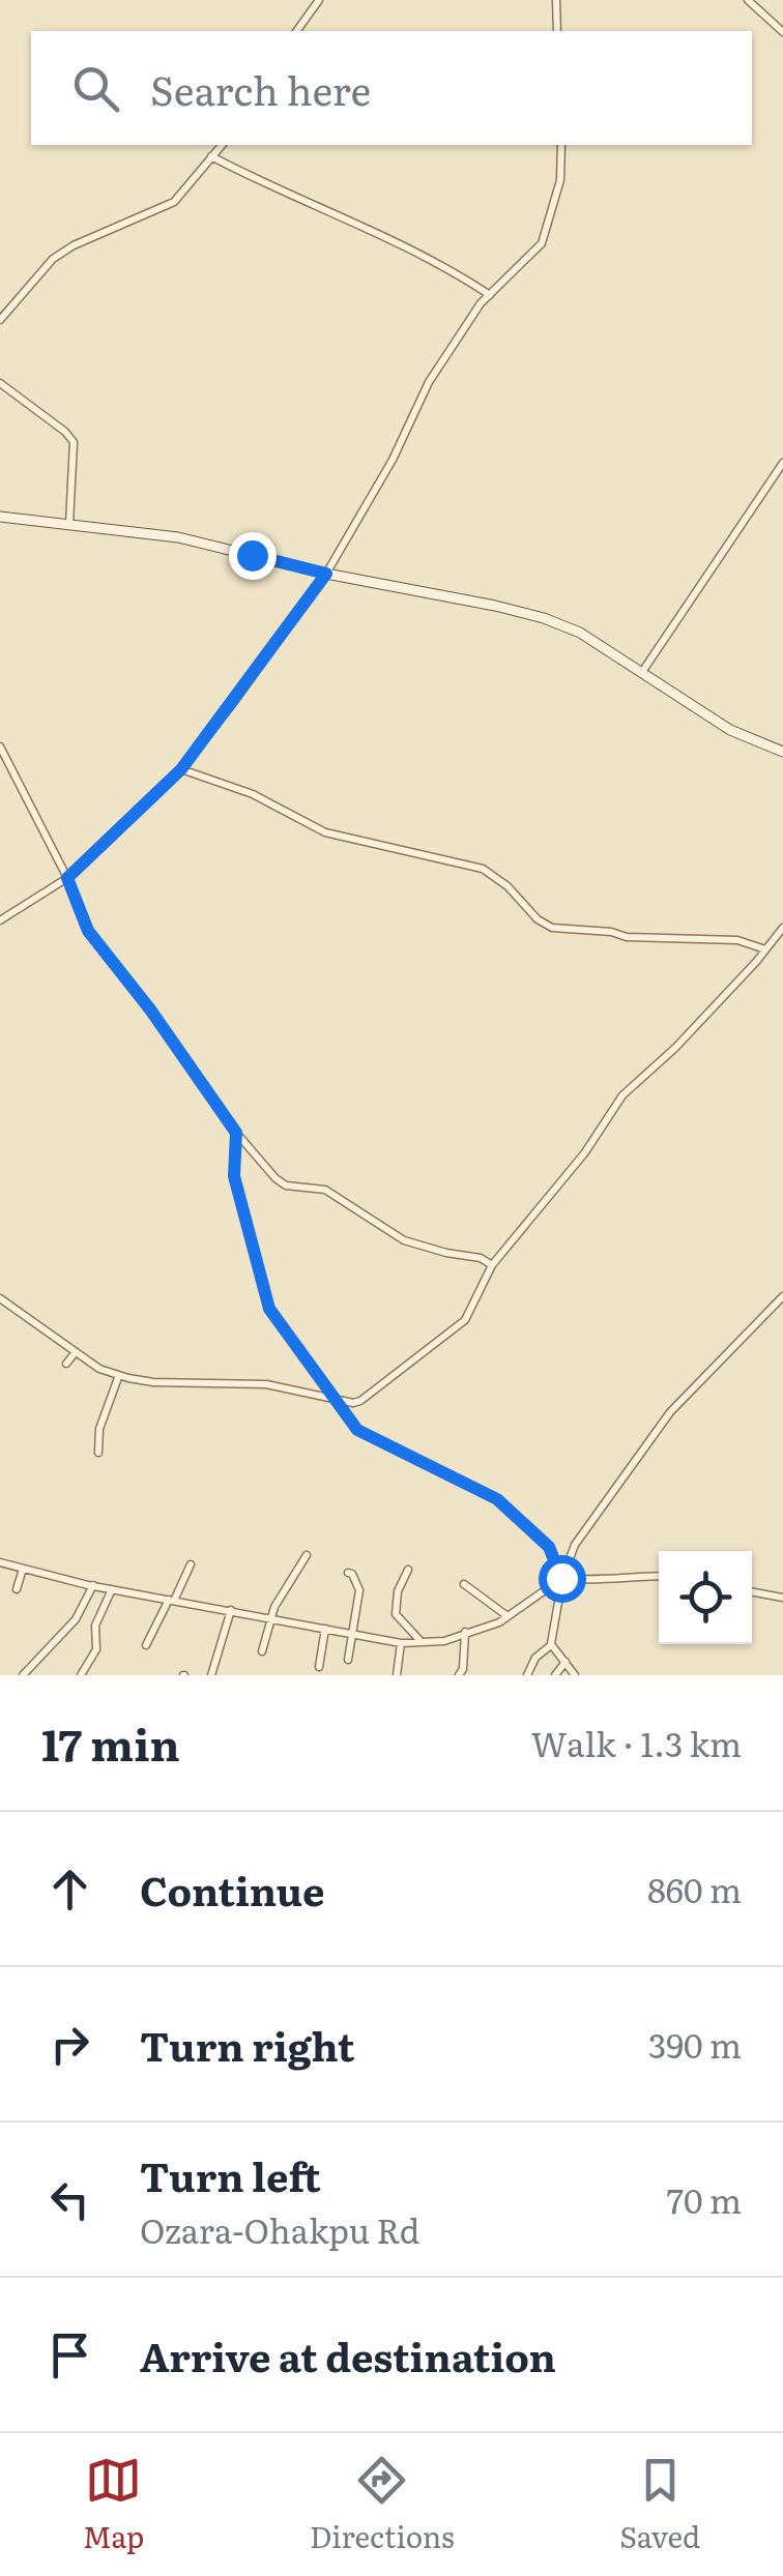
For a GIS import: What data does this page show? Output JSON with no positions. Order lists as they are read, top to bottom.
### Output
{
  "page": {
    "search": "Search here",
    "heading": ["17 min", "Walk · 1.3 km"],
    "list": [
      ["Continue", "860 m"],
      ["Turn right", "390 m"],
      ["Turn left", "Ozara-Ohakpu Rd", "70 m"],
      "Arrive at destination"
    ],
    "nav": ["Map", "Directions", "Saved"]
  }
}
